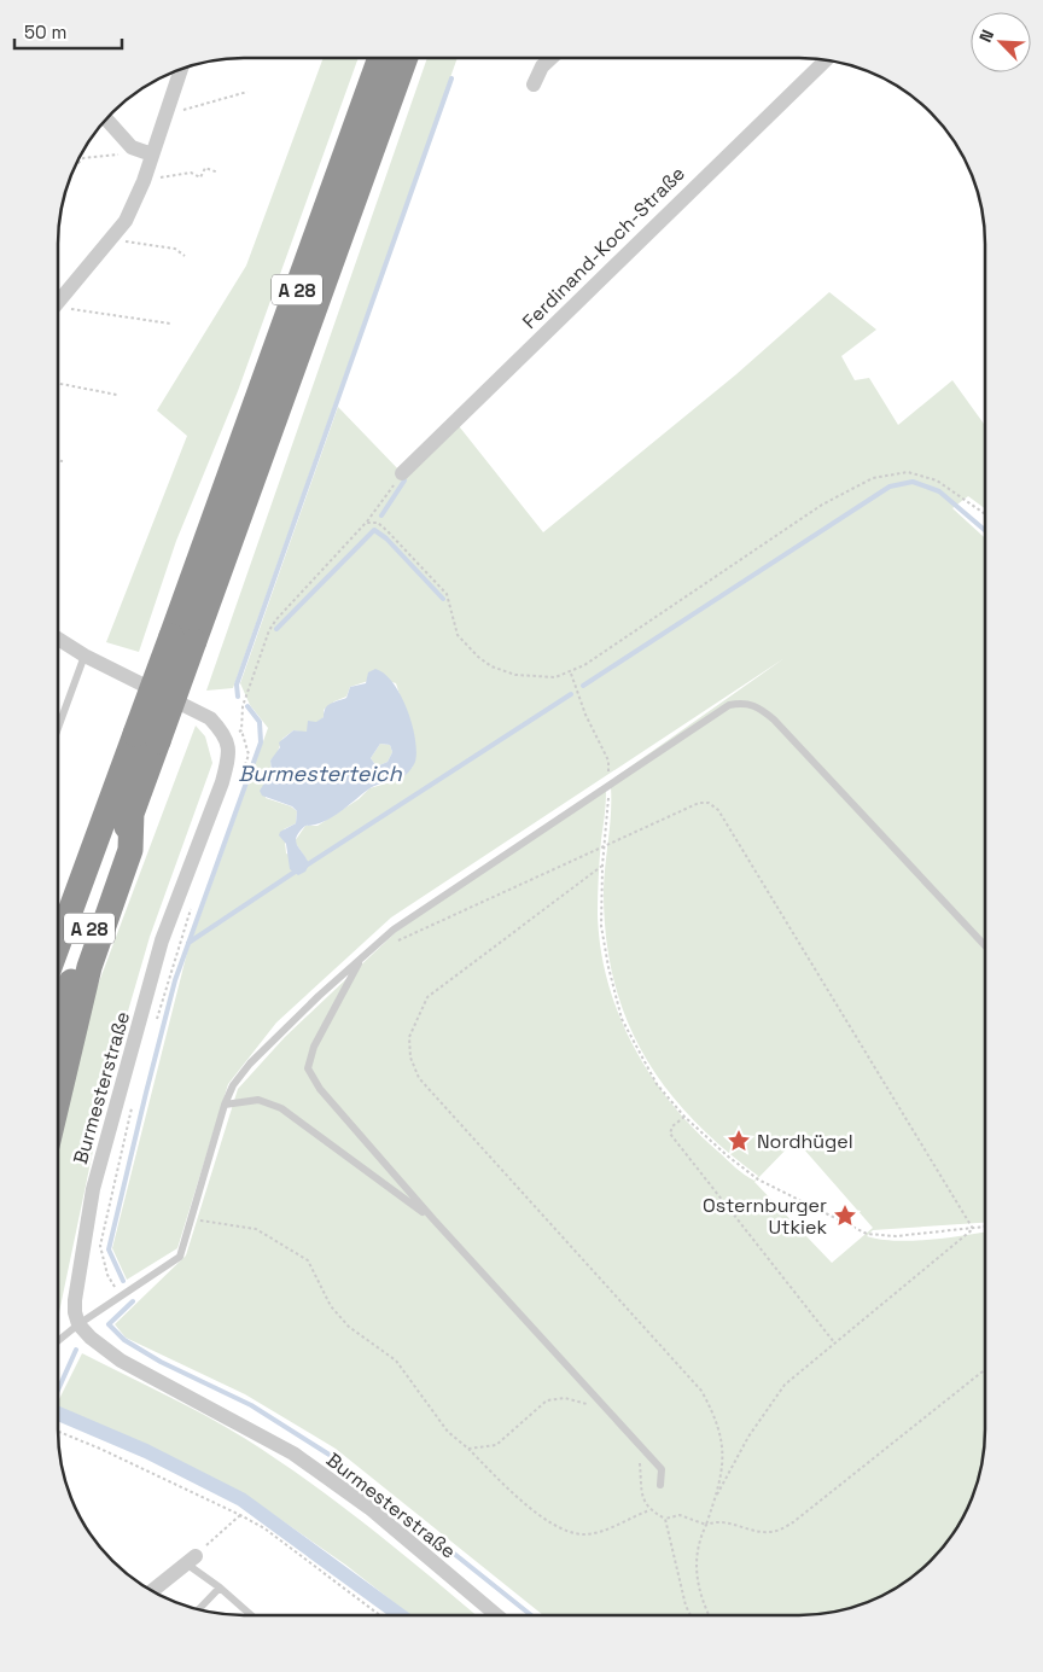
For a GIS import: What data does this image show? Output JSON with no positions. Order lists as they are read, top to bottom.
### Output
{
  "streets": {
    "highway": ["A 28"],
    "street": ["Ferdinand-Koch-Straße", "Burmesterstraße"]
  },
  "water": ["Burmesterteich"],
  "places": {
    "place": ["Nordhügel", "Osternburger Utkiek"]
  },
  "scale_bar": "50 m",
  "north": "top left"
}
